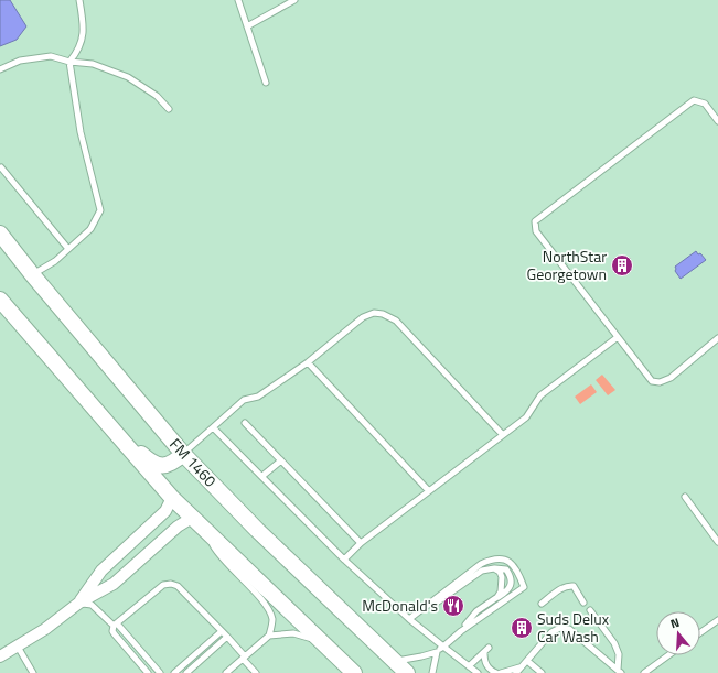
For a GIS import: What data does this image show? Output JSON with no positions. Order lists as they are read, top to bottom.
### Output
{
  "streets": {
    "main road": ["FM 1460"]
  },
  "places": {
    "building": ["NorthStar Georgetown", "Suds Delux Car Wash"],
    "restaurant": ["McDonald's"]
  },
  "north": "top"
}
